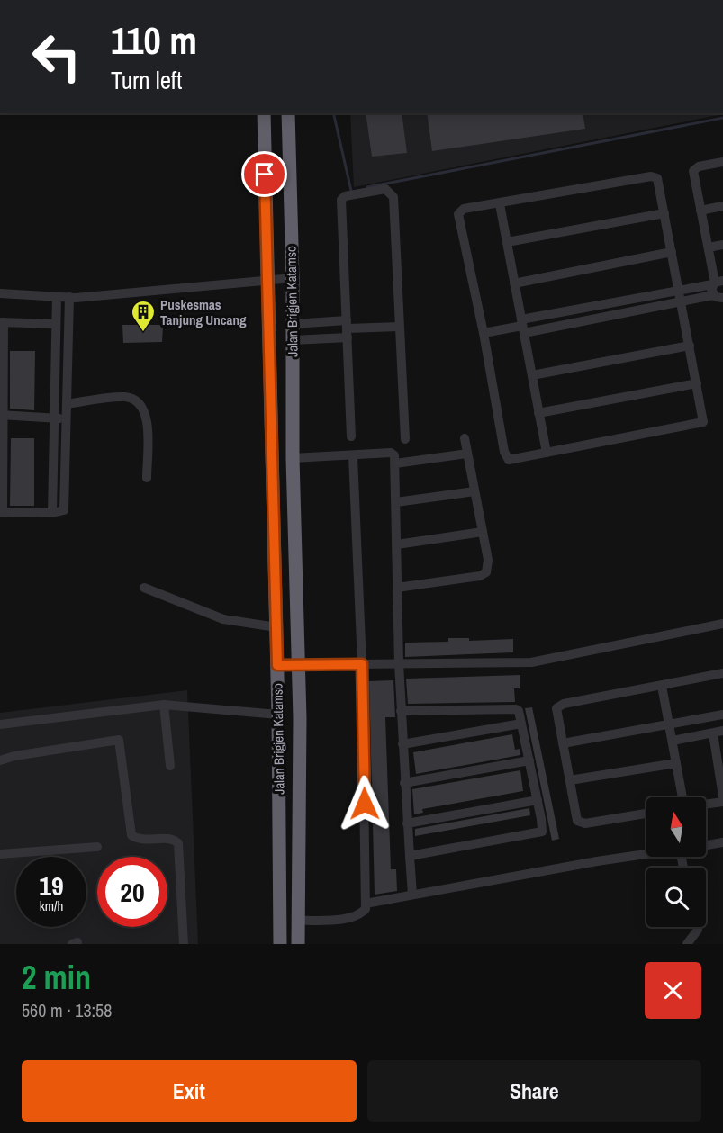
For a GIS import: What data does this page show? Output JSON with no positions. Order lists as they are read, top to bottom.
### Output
{
  "streets": {
    "highway": ["Jalan Brigjen Katamso"]
  },
  "places": {
    "building": ["Puskesmas Tanjung Uncang"]
  },
  "north": "top",
  "page": {
    "turn": ["110 m", "Turn left"],
    "speed": "19 km/h",
    "limit": "20",
    "heading": ["2 min", "560 m · 13:58"],
    "buttons": ["Exit", "Share"]
  }
}
